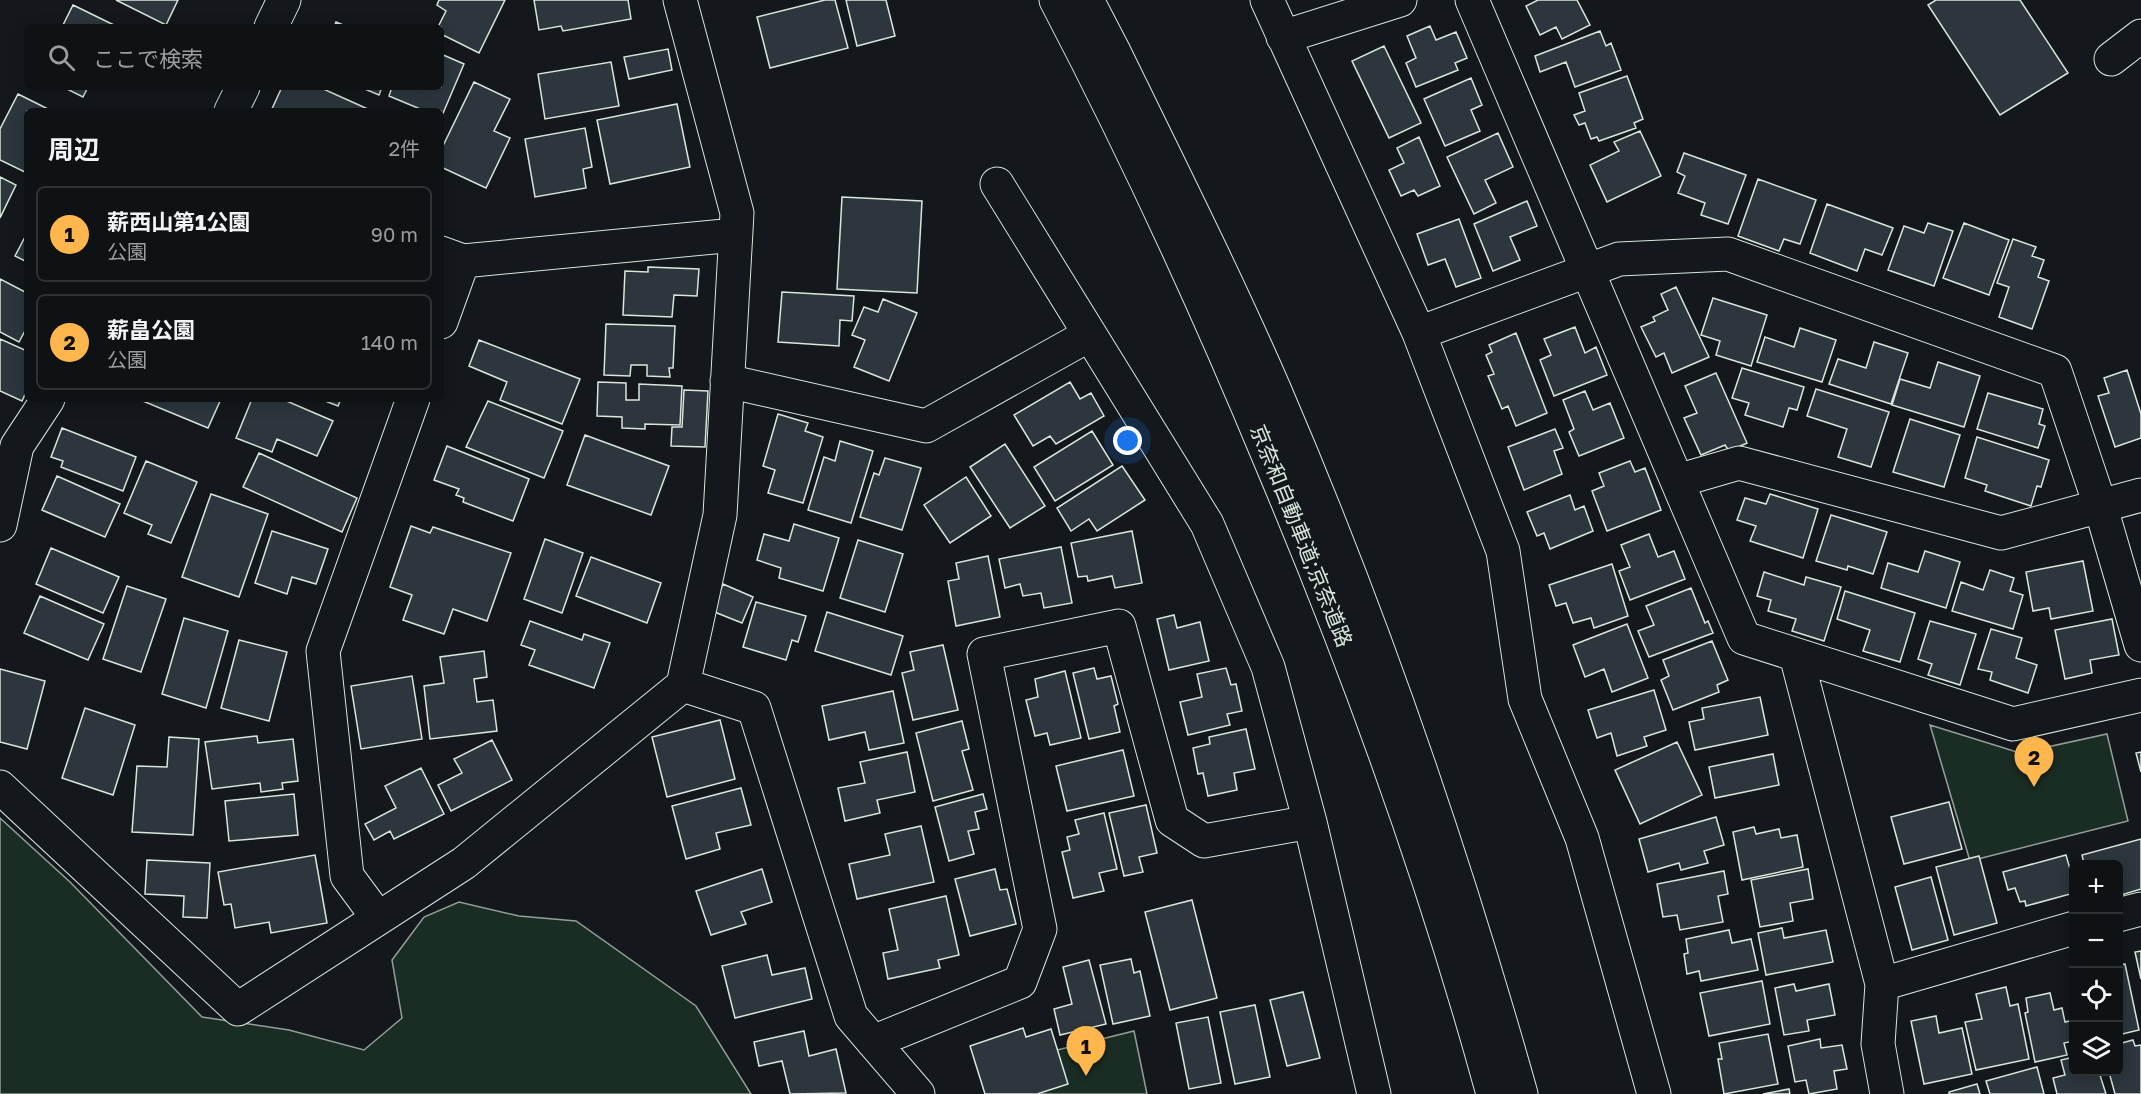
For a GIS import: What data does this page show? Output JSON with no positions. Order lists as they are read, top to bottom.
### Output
{
  "streets": {
    "main road": ["京奈和自動車道;京奈道路"]
  },
  "page": {
    "search": "ここで検索",
    "heading": ["周辺", "2件"],
    "list": [
      {
        "mark": "1",
        "name": "薪西山第1公園",
        "note": "公園",
        "value": "90 m"
      },
      {
        "mark": "2",
        "name": "薪畠公園",
        "note": "公園",
        "value": "140 m"
      }
    ],
    "pins": ["2", "1"],
    "map_buttons": ["+", "−"]
  }
}
